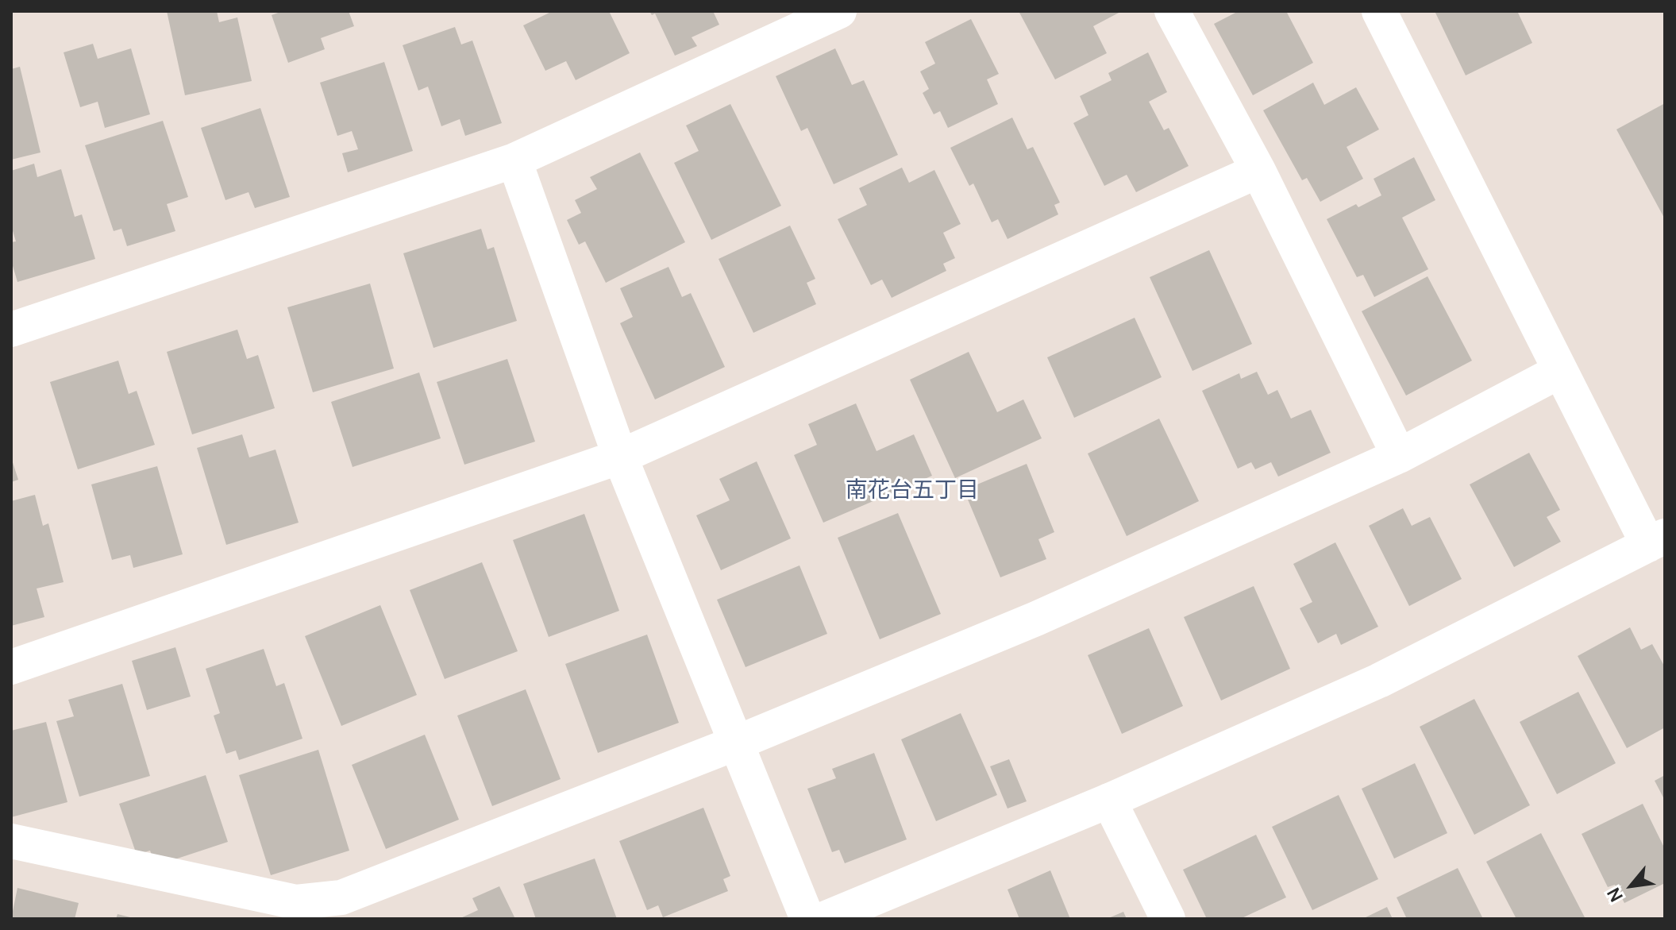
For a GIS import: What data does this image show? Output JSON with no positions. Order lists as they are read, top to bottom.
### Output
{
  "districts": ["南花台五丁目"],
  "north": "bottom left"
}
